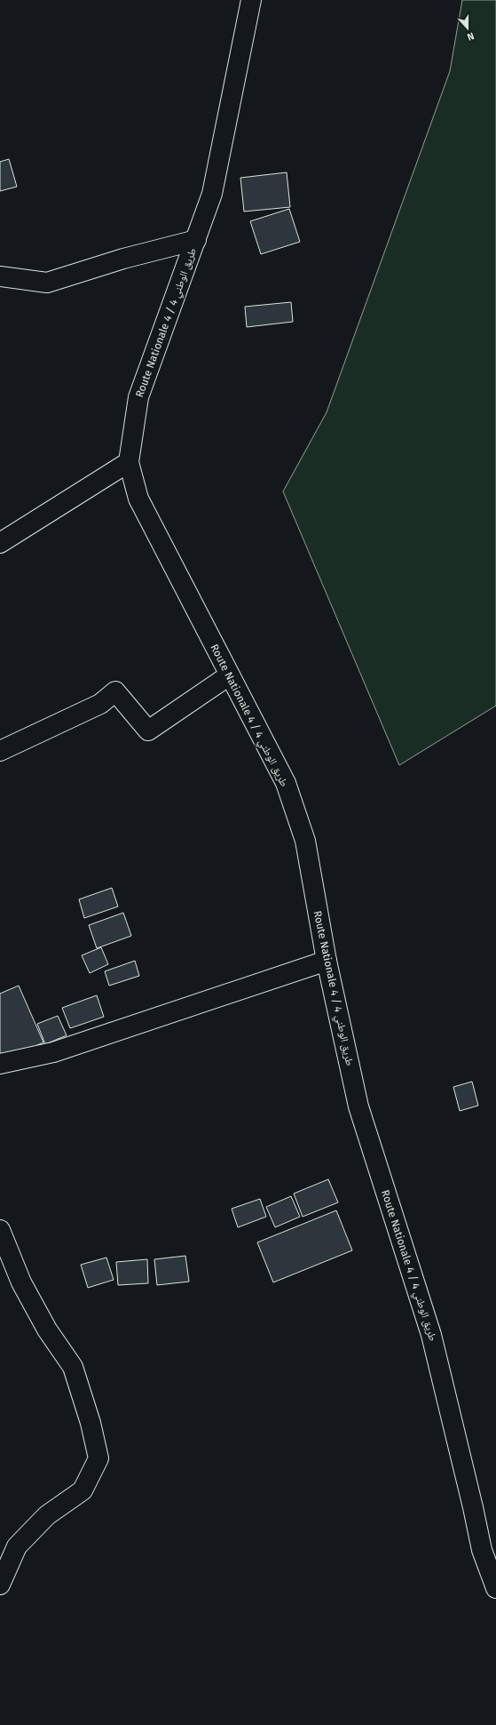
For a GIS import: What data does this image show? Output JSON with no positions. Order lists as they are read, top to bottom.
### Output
{
  "streets": {
    "main road": ["Route Nationale 4 / طريق الوطني 4"]
  },
  "north": "bottom"
}
